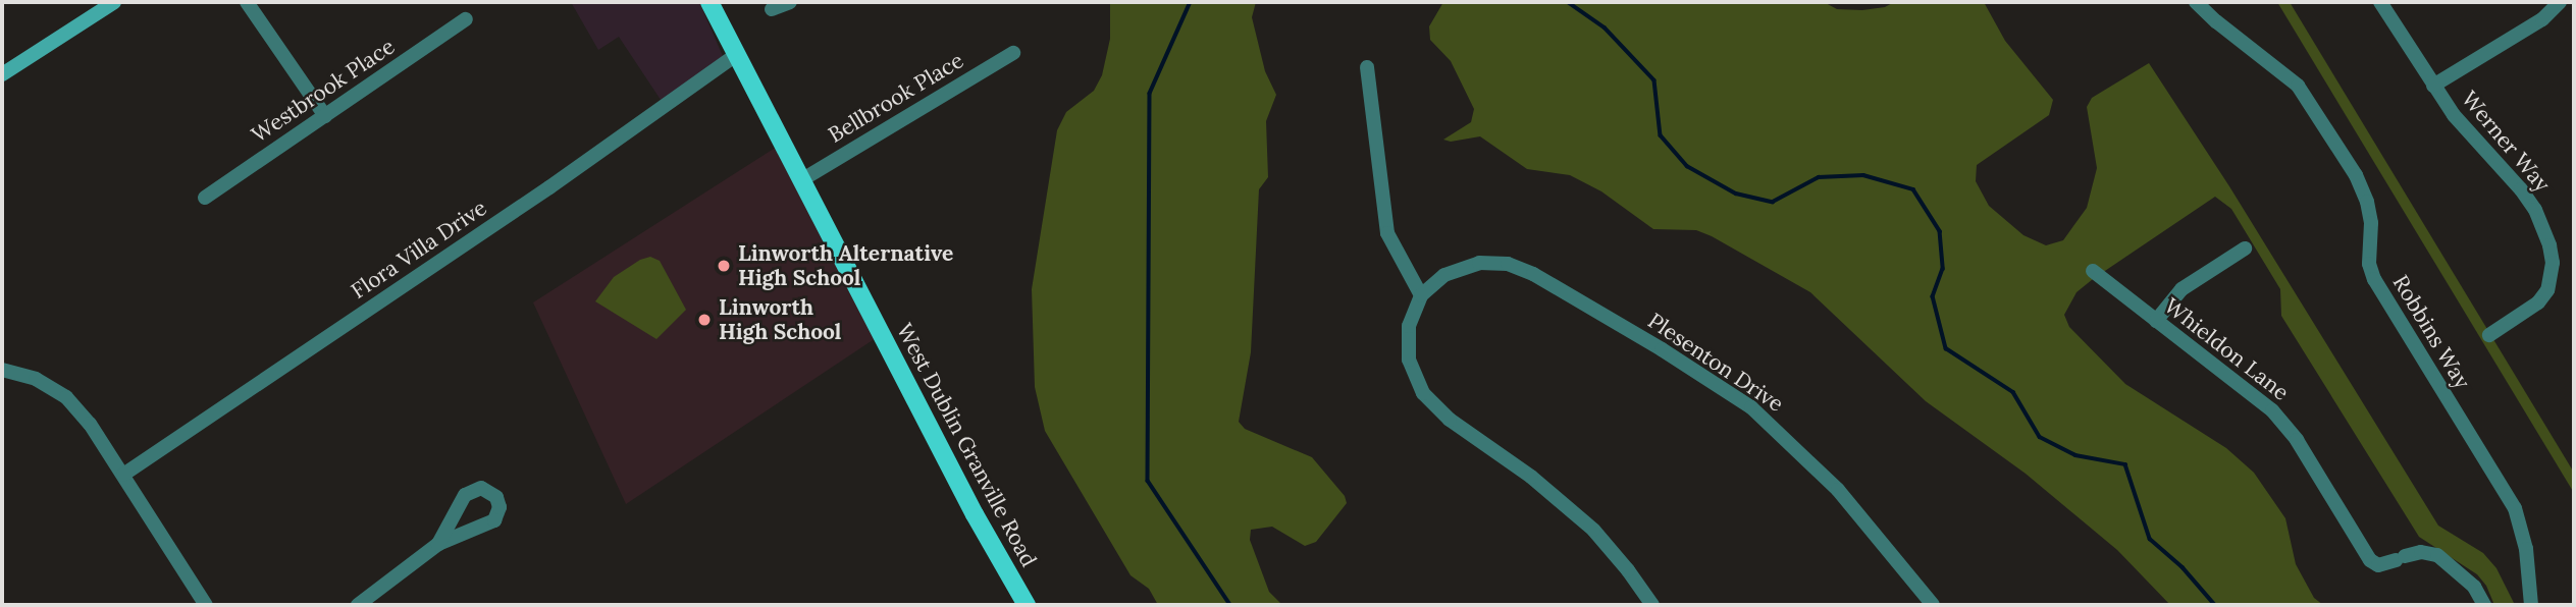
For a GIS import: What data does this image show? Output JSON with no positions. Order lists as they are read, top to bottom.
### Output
{
  "streets": {
    "main road": ["West Dublin Granville Road"],
    "street": [
      "Westbrook Place",
      "Bellbrook Place",
      "Werner Way",
      "Flora Villa Drive",
      "Robbins Way",
      "Whieldon Lane",
      "Plesenton Drive"
    ]
  },
  "crossings": [
    ["Bellbrook Place", "West Dublin Granville Road"],
    ["Flora Villa Drive", "West Dublin Granville Road"]
  ],
  "places": ["Linworth Alternative High School", "Linworth High School"]
}
